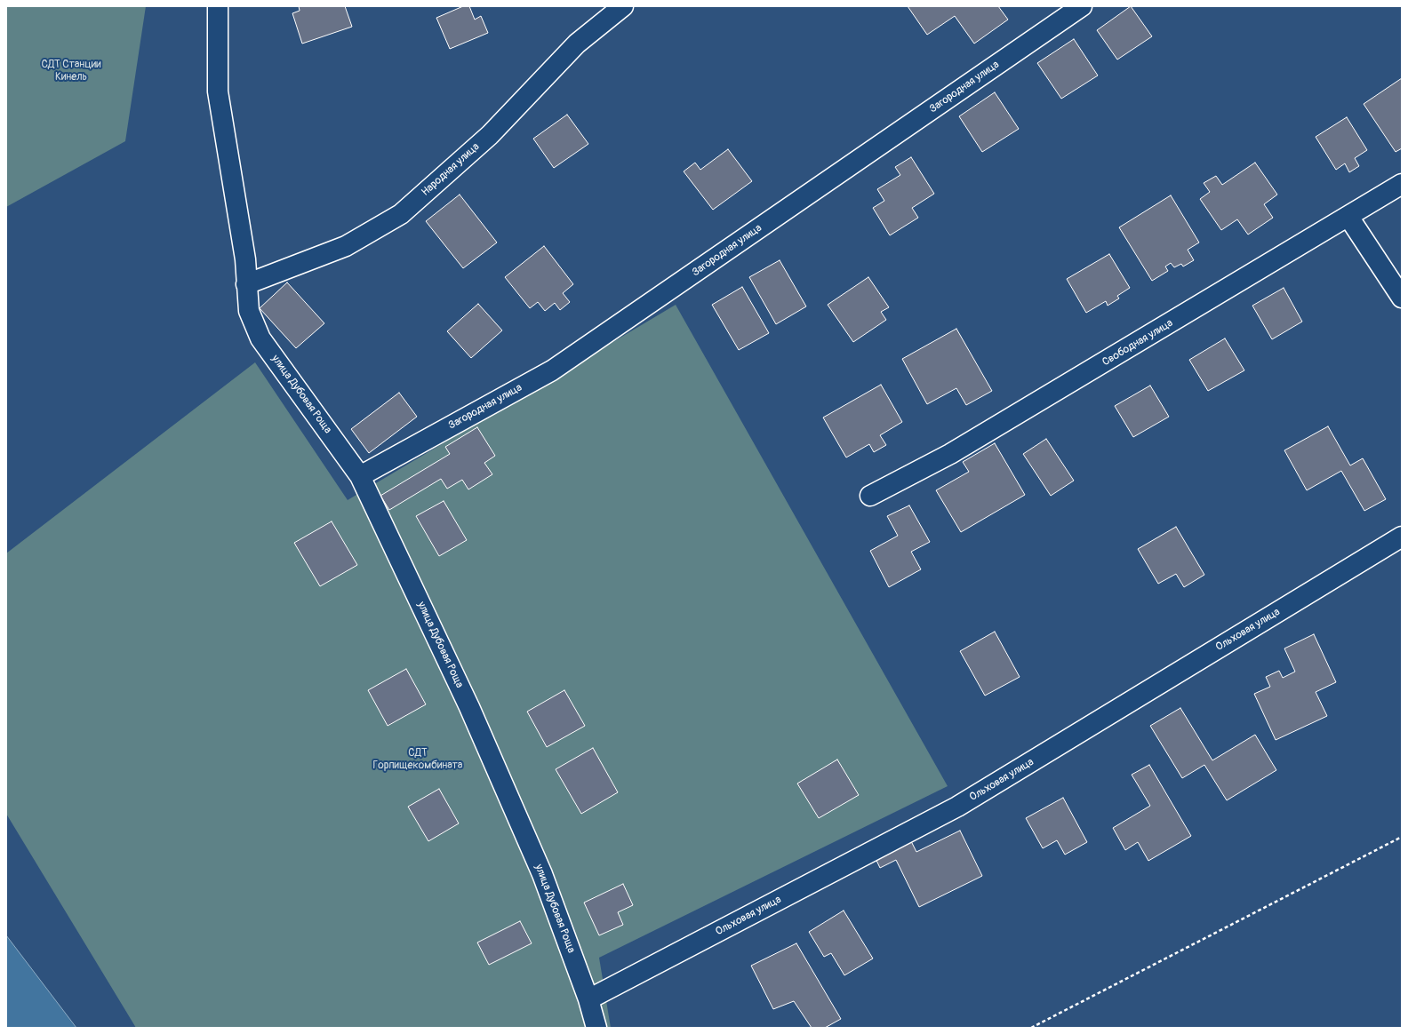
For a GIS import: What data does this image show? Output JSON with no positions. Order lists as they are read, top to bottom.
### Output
{
  "streets": {
    "street": [
      "Загородная улица",
      "Народная улица",
      "Свободная улица",
      "улица Дубовая Роща",
      "Ольховая улица"
    ]
  },
  "crossings": [
    ["Загородная улица", "улица Дубовая Роща"],
    ["Народная улица", "улица Дубовая Роща"],
    ["улица Дубовая Роща", "Ольховая улица"]
  ],
  "parks": ["СДТ Станции Кинель", "СДТ Горпищекомбината"]
}
